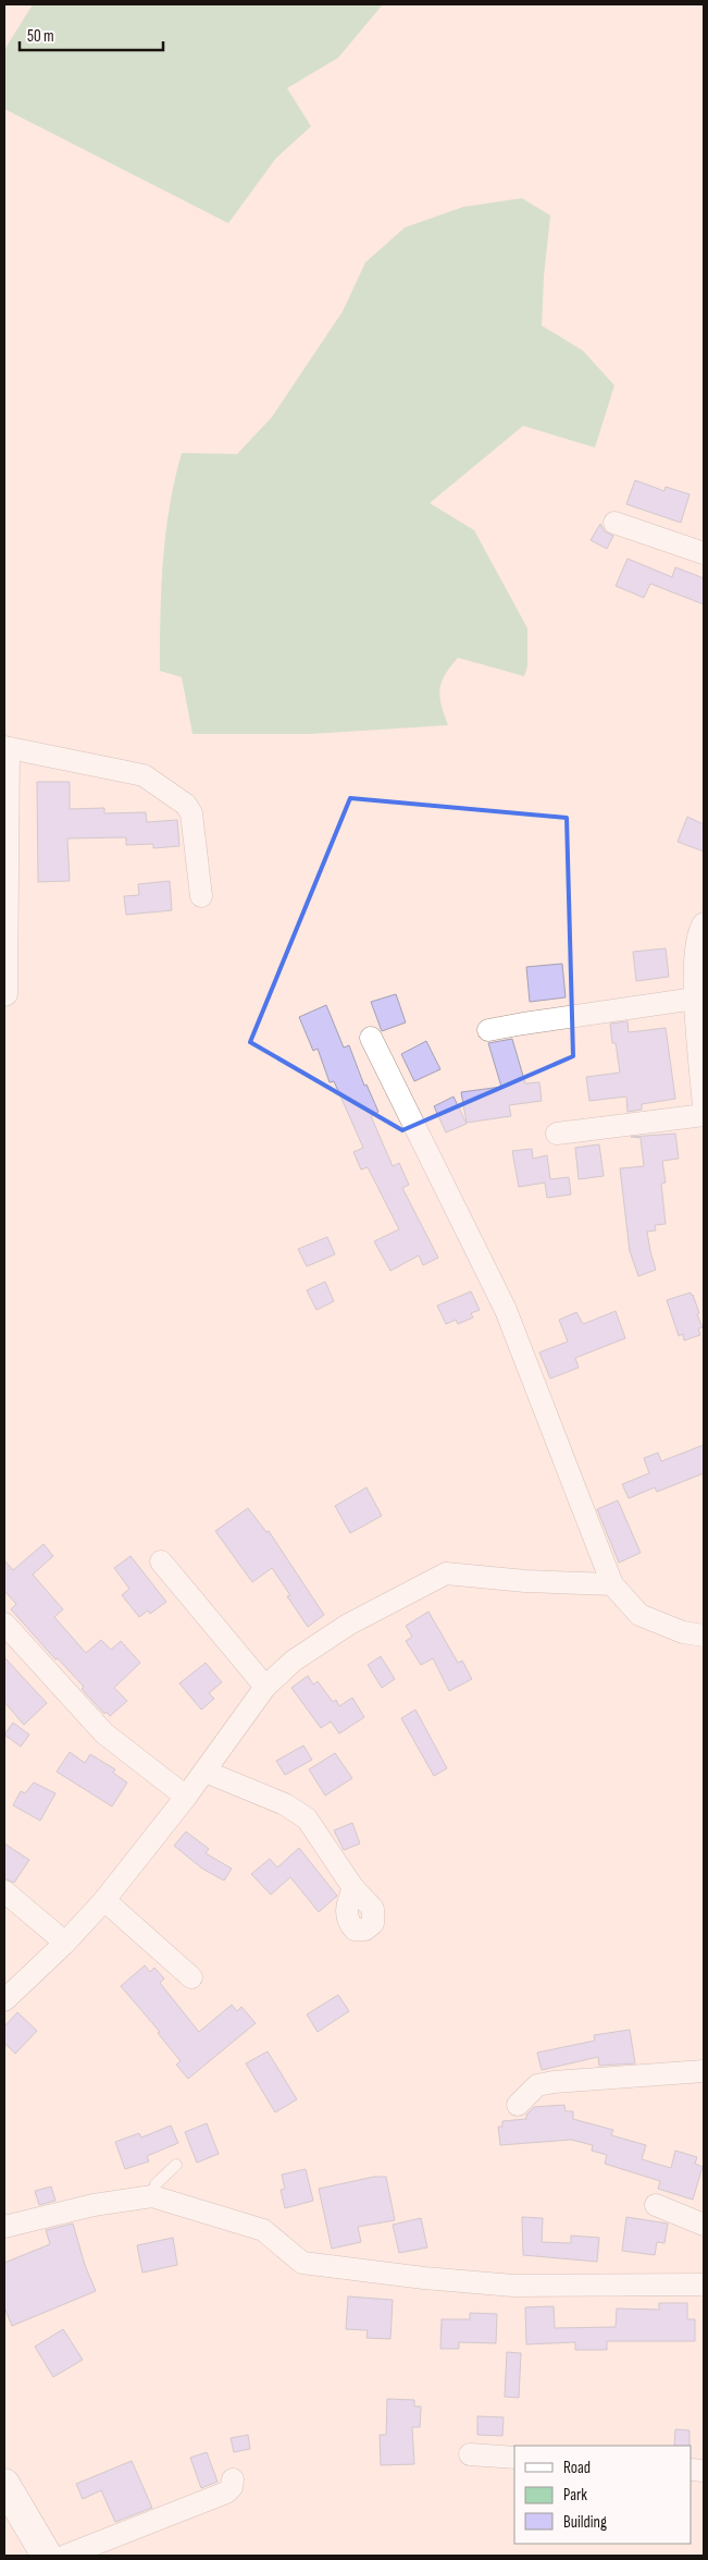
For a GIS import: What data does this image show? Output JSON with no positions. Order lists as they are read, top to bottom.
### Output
{
  "legend": ["Road", "Park", "Building"],
  "scale_bar": "50 m"
}
